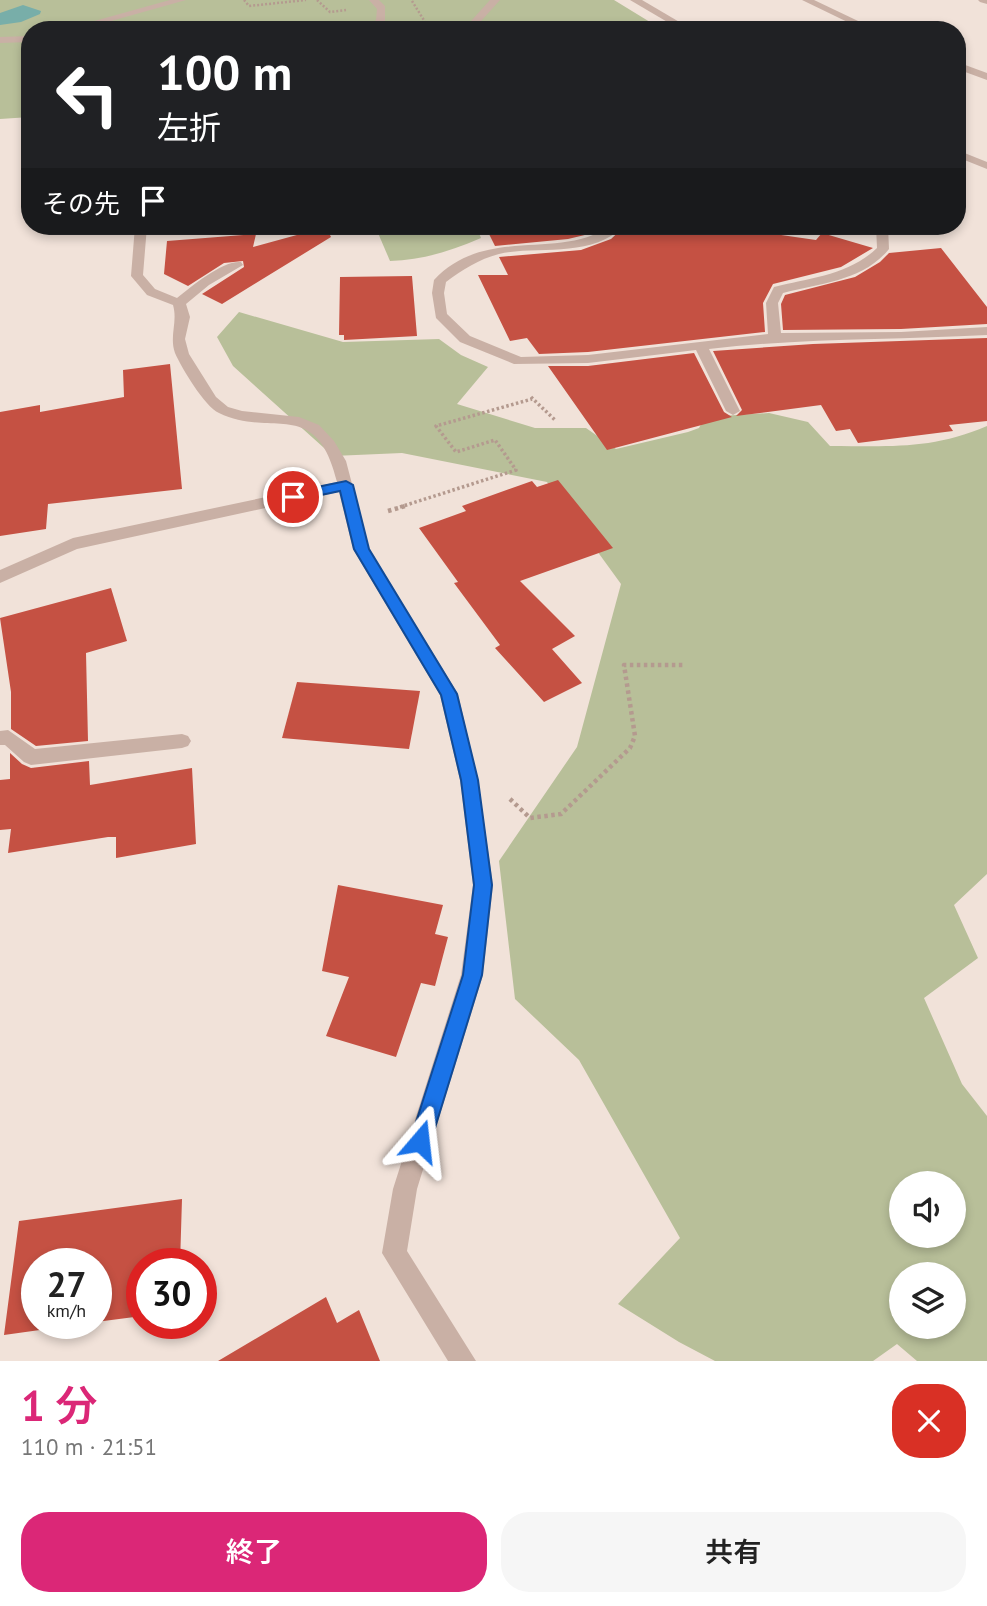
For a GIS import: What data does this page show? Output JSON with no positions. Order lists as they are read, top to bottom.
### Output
{
  "page": {
    "turn": ["100 m", "左折"],
    "then": "その先",
    "speed": "27 km/h",
    "limit": "30",
    "heading": ["1 分", "110 m · 21:51"],
    "buttons": ["終了", "共有"]
  }
}
